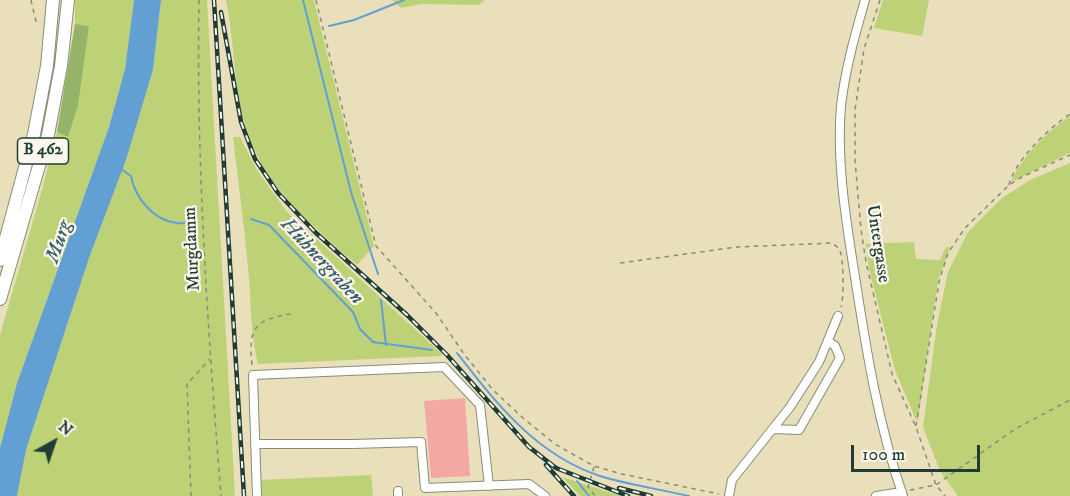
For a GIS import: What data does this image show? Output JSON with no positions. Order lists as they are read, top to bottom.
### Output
{
  "streets": {
    "highway": ["B 462"],
    "path": ["Untergasse", "Murgdamm"]
  },
  "water": ["Murg", "Hühnergraben"],
  "scale_bar": "100 m",
  "north": "top right"
}
